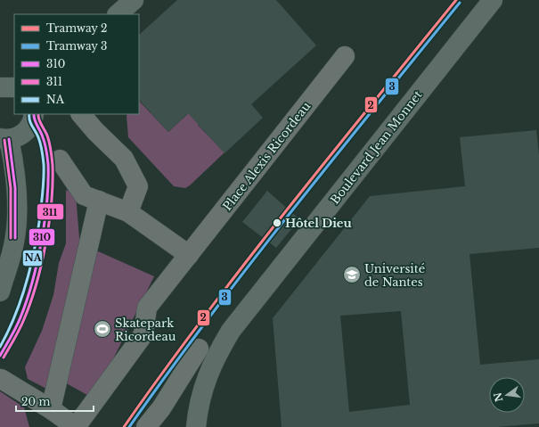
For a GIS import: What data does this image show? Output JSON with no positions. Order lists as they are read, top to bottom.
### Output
{
  "streets": {
    "main road": ["Boulevard Jean Monnet"],
    "street": ["Place Alexis Ricordeau"]
  },
  "places": {
    "other": ["Hôtel Dieu"],
    "school or university": ["Université de Nantes"],
    "sports": ["Skatepark Ricordeau"]
  },
  "lines": [
    "tram line 2",
    "tram line 3",
    "transit line 310",
    "transit line 311",
    "transit line NA"
  ],
  "legend": [
    "Tramway 2",
    "Tramway 3",
    "310",
    "311",
    "NA"
  ],
  "scale_bar": "20 m",
  "north": "left"
}
